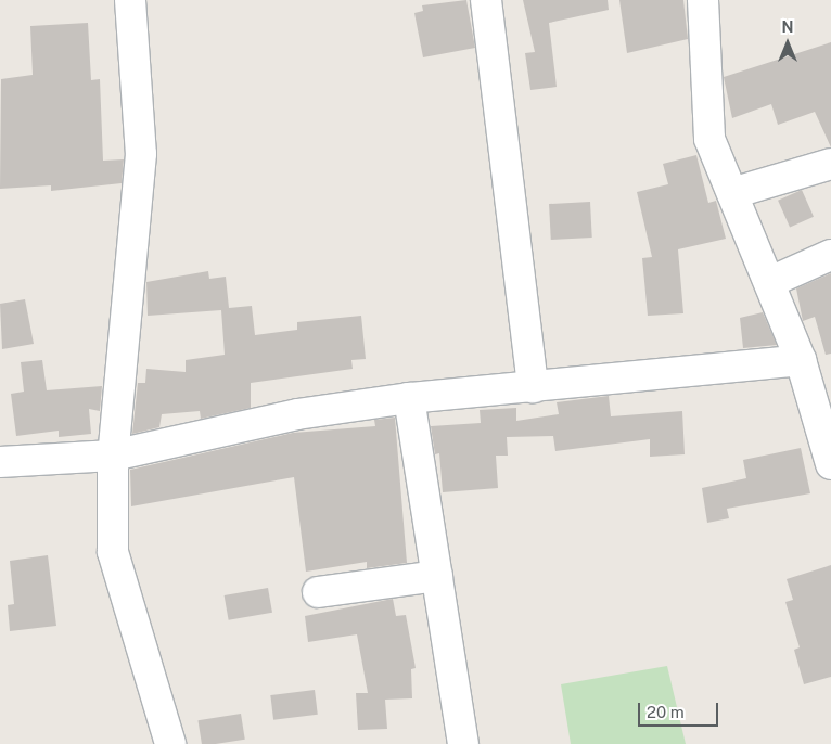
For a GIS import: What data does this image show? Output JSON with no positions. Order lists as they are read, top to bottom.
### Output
{
  "scale_bar": "20 m",
  "north": "top"
}
